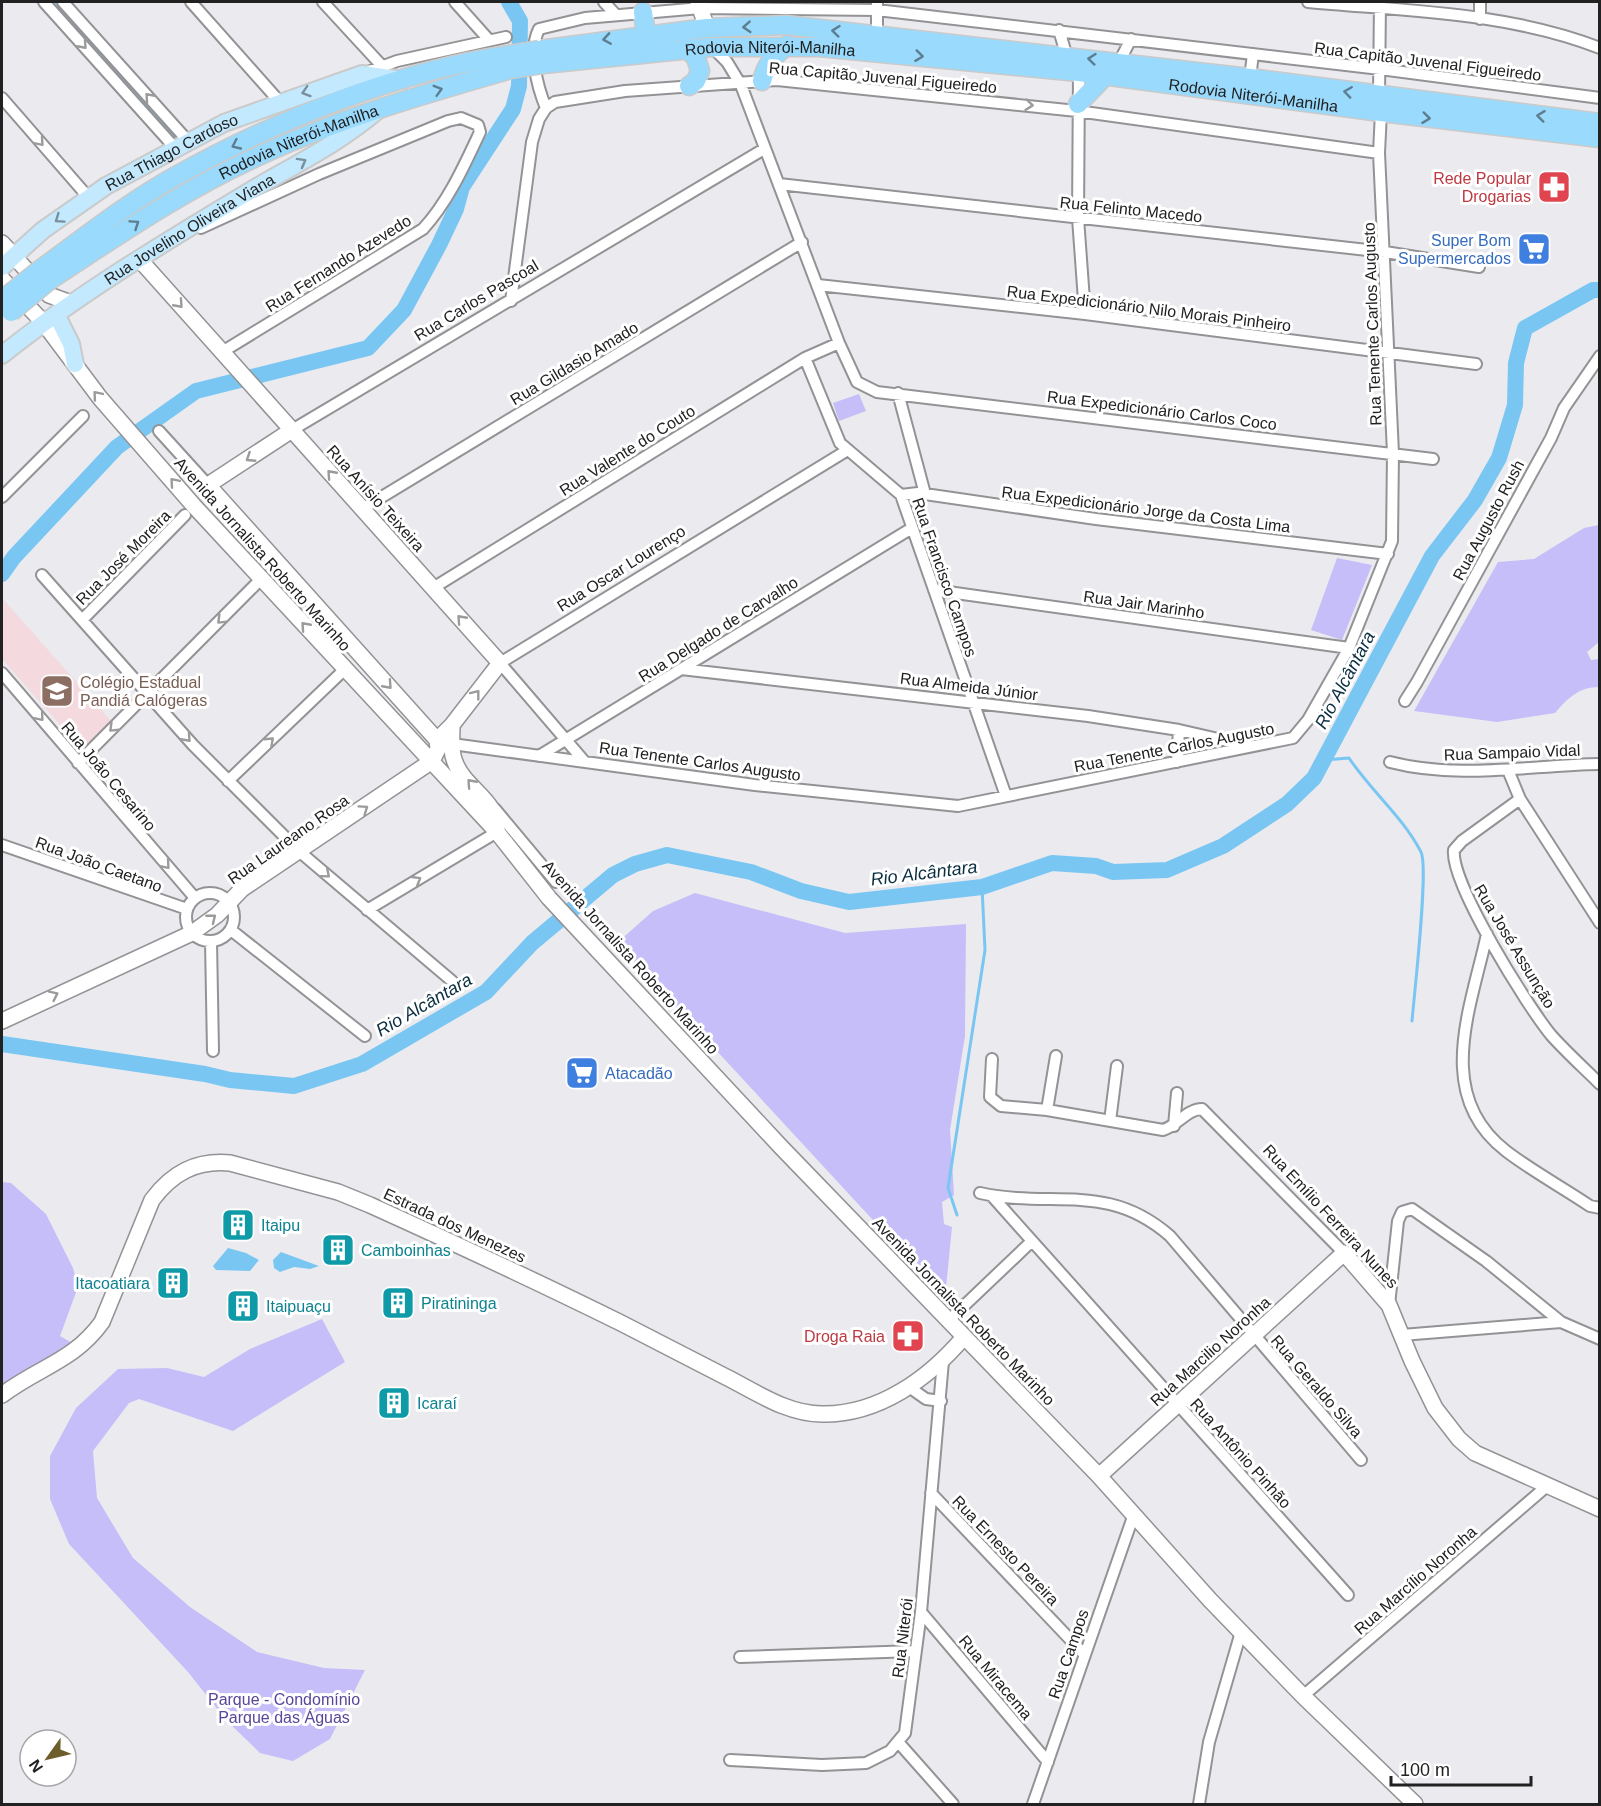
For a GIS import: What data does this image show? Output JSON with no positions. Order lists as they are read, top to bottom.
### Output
{
  "streets": {
    "highway": ["Rodovia Niterói-Manilha"],
    "main road": [
      "Rua Thiago Cardoso",
      "Rua Jovelino Oliveira Viana",
      "Rua Carlos Pascoal",
      "Rua Anísio Teixeira",
      "Avenida Jornalista Roberto Marinho",
      "Rua Oscar Lourenço",
      "Rua Laureano Rosa",
      "Rua Emílio Ferreira Nunes",
      "Estrada dos Menezes",
      "Rua Marcilio Noronha"
    ],
    "street": [
      "Rua Capitão Juvenal Figueiredo",
      "Rua Felinto Macedo",
      "Rua Fernando Azevedo",
      "Rua Expedicionário Nilo Morais Pinheiro",
      "Rua Tenente Carlos Augusto",
      "Rua Gildasio Amado",
      "Rua Expedicionário Carlos Coco",
      "Rua Valente do Couto",
      "Rua Expedicionário Jorge da Costa Lima",
      "Rua Augusto Rush",
      "Rua José Moreira",
      "Rua Francisco Campos",
      "Rua Jair Marinho",
      "Rua Delgado de Carvalho",
      "Rua Almeida Júnior",
      "Rua Sampaio Vidal",
      "Rua João Cesarino",
      "Rua João Caetano",
      "Rua José Assunção",
      "Rua Geraldo Silva",
      "Rua Antônio Pinhão",
      "Rua Ernesto Pereira",
      "Rua Marcílio Noronha",
      "Rua Niterói",
      "Rua Campos",
      "Rua Miracema"
    ]
  },
  "crossings": [
    ["Rodovia Niterói-Manilha", "Rua Thiago Cardoso"],
    ["Rodovia Niterói-Manilha", "Rua Jovelino Oliveira Viana"],
    ["Rodovia Niterói-Manilha", "Rua Tenente Carlos Augusto"],
    ["Rua Capitão Juvenal Figueiredo", "Rua Tenente Carlos Augusto"],
    ["Rua Felinto Macedo", "Rua Tenente Carlos Augusto"],
    ["Rua Jovelino Oliveira Viana", "Rua Fernando Azevedo"],
    ["Rua Jovelino Oliveira Viana", "Rua Anísio Teixeira"],
    ["Rua Fernando Azevedo", "Rua Anísio Teixeira"],
    ["Rua Carlos Pascoal", "Rua Anísio Teixeira"],
    ["Rua Carlos Pascoal", "Avenida Jornalista Roberto Marinho"],
    ["Rua Expedicionário Nilo Morais Pinheiro", "Rua Tenente Carlos Augusto"],
    ["Rua Tenente Carlos Augusto", "Rua Expedicionário Carlos Coco"],
    ["Rua Tenente Carlos Augusto", "Rua Anísio Teixeira"],
    ["Rua Tenente Carlos Augusto", "Rua Expedicionário Jorge da Costa Lima"],
    ["Rua Tenente Carlos Augusto", "Avenida Jornalista Roberto Marinho"],
    ["Rua Tenente Carlos Augusto", "Rua Francisco Campos"],
    ["Rua Tenente Carlos Augusto", "Rua Jair Marinho"],
    ["Rua Tenente Carlos Augusto", "Rua Delgado de Carvalho"],
    ["Rua Tenente Carlos Augusto", "Rua Almeida Júnior"],
    ["Rua Gildasio Amado", "Rua Anísio Teixeira"],
    ["Rua Expedicionário Carlos Coco", "Rua Francisco Campos"],
    ["Rua Valente do Couto", "Rua Anísio Teixeira"],
    ["Rua Valente do Couto", "Rua Francisco Campos"],
    ["Rua Anísio Teixeira", "Rua Oscar Lourenço"],
    ["Rua Anísio Teixeira", "Rua Delgado de Carvalho"],
    ["Rua Expedicionário Jorge da Costa Lima", "Rua Francisco Campos"],
    ["Avenida Jornalista Roberto Marinho", "Rua Oscar Lourenço"],
    ["Avenida Jornalista Roberto Marinho", "Rua Laureano Rosa"],
    ["Avenida Jornalista Roberto Marinho", "Estrada dos Menezes"],
    ["Avenida Jornalista Roberto Marinho", "Rua Marcilio Noronha"],
    ["Avenida Jornalista Roberto Marinho", "Rua Marcílio Noronha"],
    ["Avenida Jornalista Roberto Marinho", "Rua Campos"],
    ["Rua Oscar Lourenço", "Rua Francisco Campos"],
    ["Rua Francisco Campos", "Rua Jair Marinho"],
    ["Rua Francisco Campos", "Rua Delgado de Carvalho"],
    ["Rua Francisco Campos", "Rua Almeida Júnior"],
    ["Rua Delgado de Carvalho", "Rua Almeida Júnior"],
    ["Rua Emílio Ferreira Nunes", "Rua Marcilio Noronha"],
    ["Rua Emílio Ferreira Nunes", "Rua Marcílio Noronha"],
    ["Estrada dos Menezes", "Rua Niterói"],
    ["Rua Marcilio Noronha", "Rua Geraldo Silva"],
    ["Rua Marcilio Noronha", "Rua Antônio Pinhão"],
    ["Rua Geraldo Silva", "Rua Antônio Pinhão"],
    ["Rua Ernesto Pereira", "Rua Niterói"],
    ["Rua Ernesto Pereira", "Rua Campos"],
    ["Rua Niterói", "Rua Miracema"],
    ["Rua Campos", "Rua Miracema"]
  ],
  "one_way": ["Rua Jovelino Oliveira Viana", "Rua João Cesarino", "Rua Laureano Rosa"],
  "water": ["Rio Alcântara"],
  "parks": ["Parque - Condomínio Parque das Águas"],
  "places": {
    "pharmacy": ["Rede Popular Drogarias", "Droga Raia"],
    "supermarket": ["Super Bom Supermercados", "Atacadão"],
    "school or university": ["Colégio Estadual Pandiá Calógeras"],
    "building": [
      "Itaipu",
      "Camboinhas",
      "Itacoatiara",
      "Piratininga",
      "Itaipuaçu",
      "Icaraí"
    ]
  },
  "scale_bar": "100 m",
  "north": "bottom left"
}
